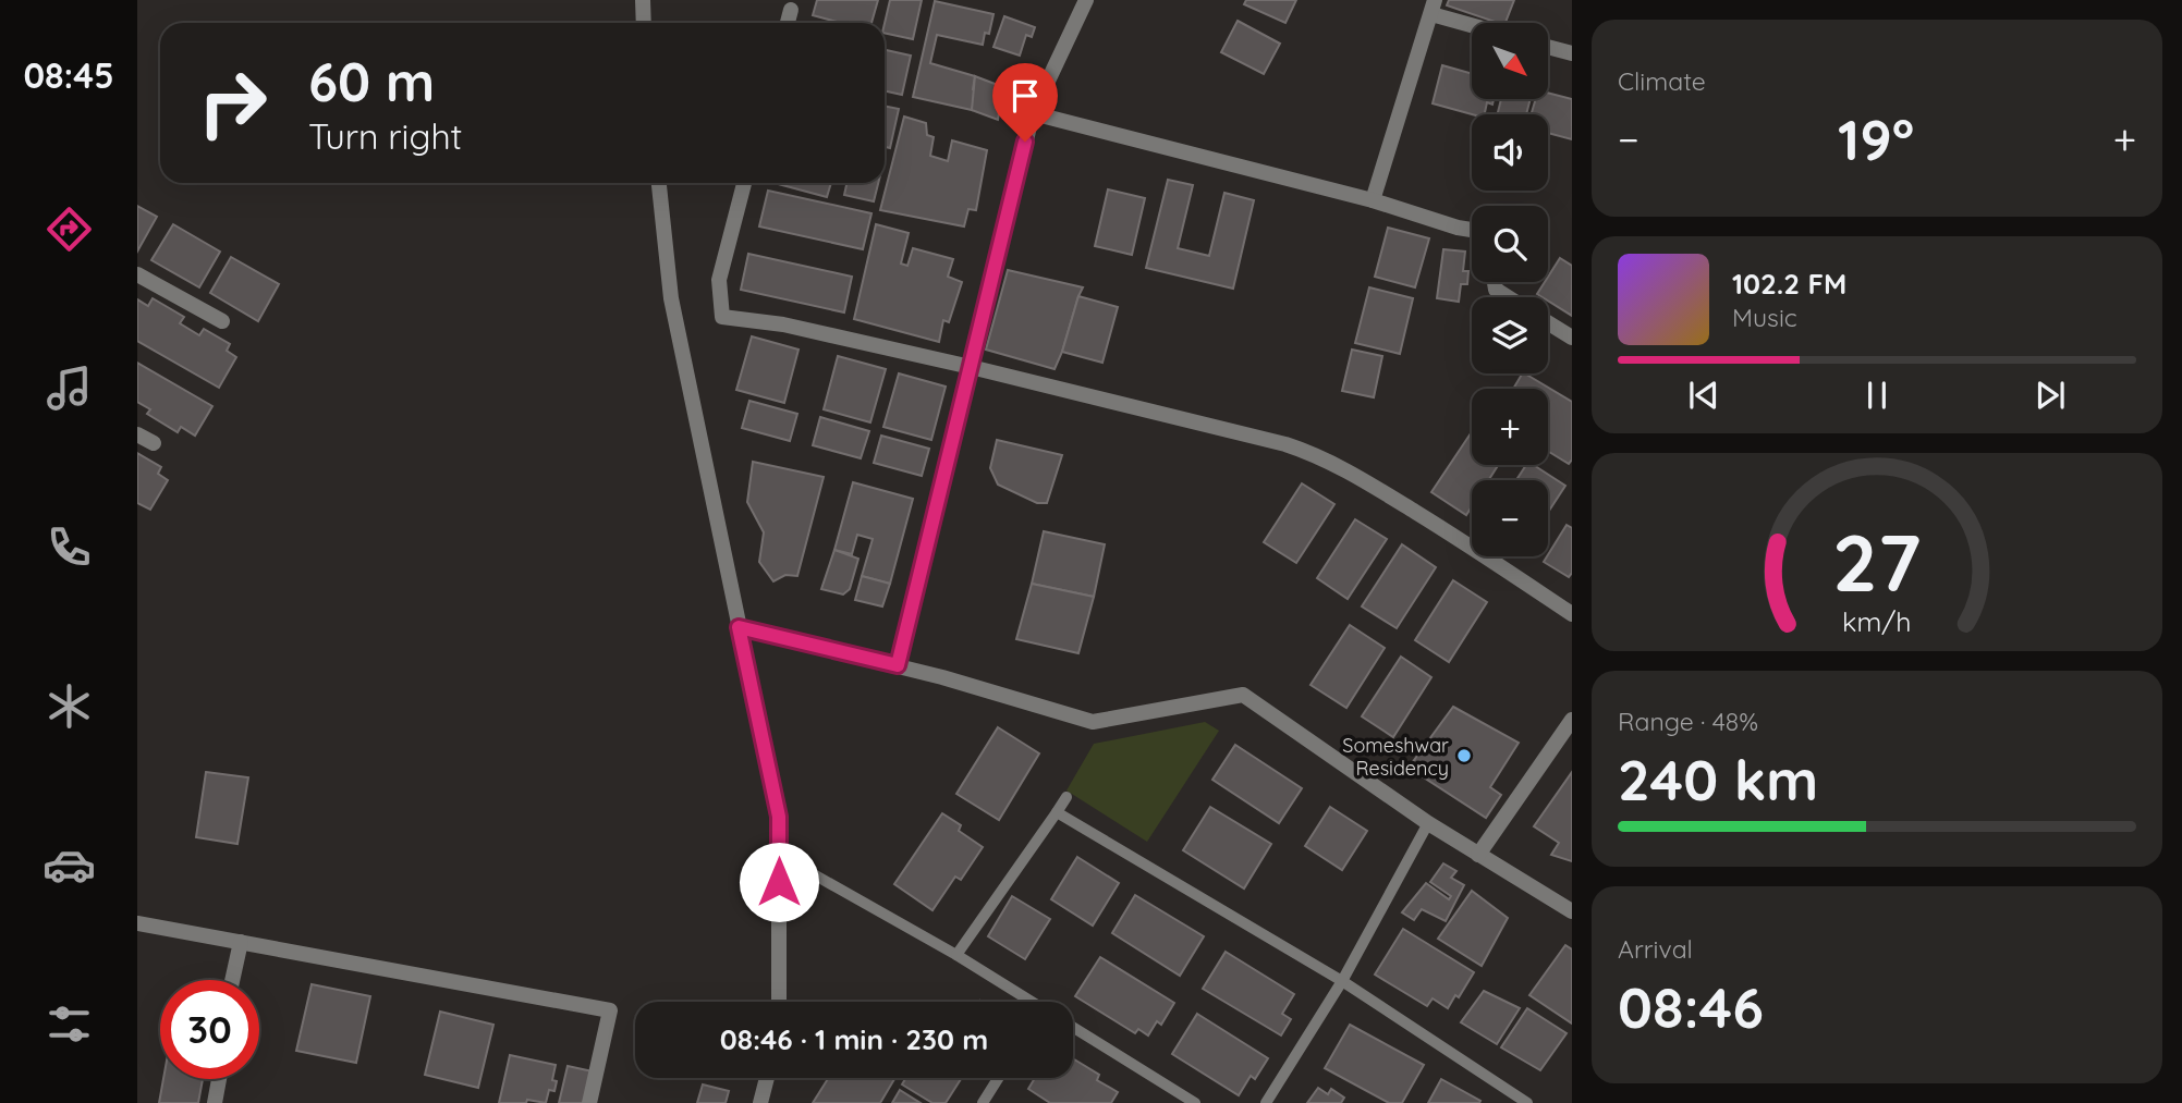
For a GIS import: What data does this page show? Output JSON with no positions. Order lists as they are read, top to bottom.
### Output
{
  "places": ["Someshwar Residency"],
  "north": "bottom right",
  "page": {
    "tabs": "08:45",
    "tile": [
      "Climate",
      ["Range · 48%", "240 km"],
      ["Arrival", "08:46"]
    ],
    "map_buttons": ["+", "−"],
    "turn": ["60 m", "Turn right"],
    "heat": ["−", "19°", "+"],
    "song": ["102.2 FM", "Music"],
    "limit": "30",
    "trip": "08:46 · 1 min · 230 m",
    "gauge": ["27", "km/h"]
  }
}
